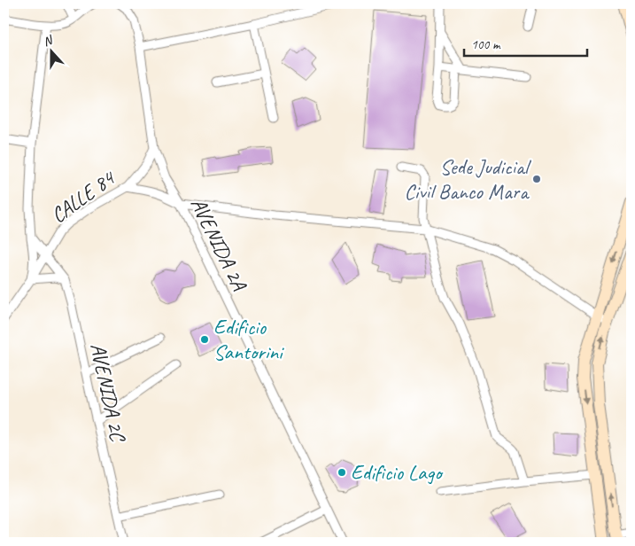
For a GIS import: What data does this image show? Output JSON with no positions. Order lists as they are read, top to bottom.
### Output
{
  "streets": {
    "street": ["CALLE 84", "AVENIDA 2A", "AVENIDA 2C"]
  },
  "crossings": [
    ["CALLE 84", "AVENIDA 2A"],
    ["CALLE 84", "AVENIDA 2C"]
  ],
  "places": ["Sede Judicial Civil Banco Mara", "Edificio Santorini", "Edificio Lago"],
  "scale_bar": "100 m",
  "north": "top"
}
